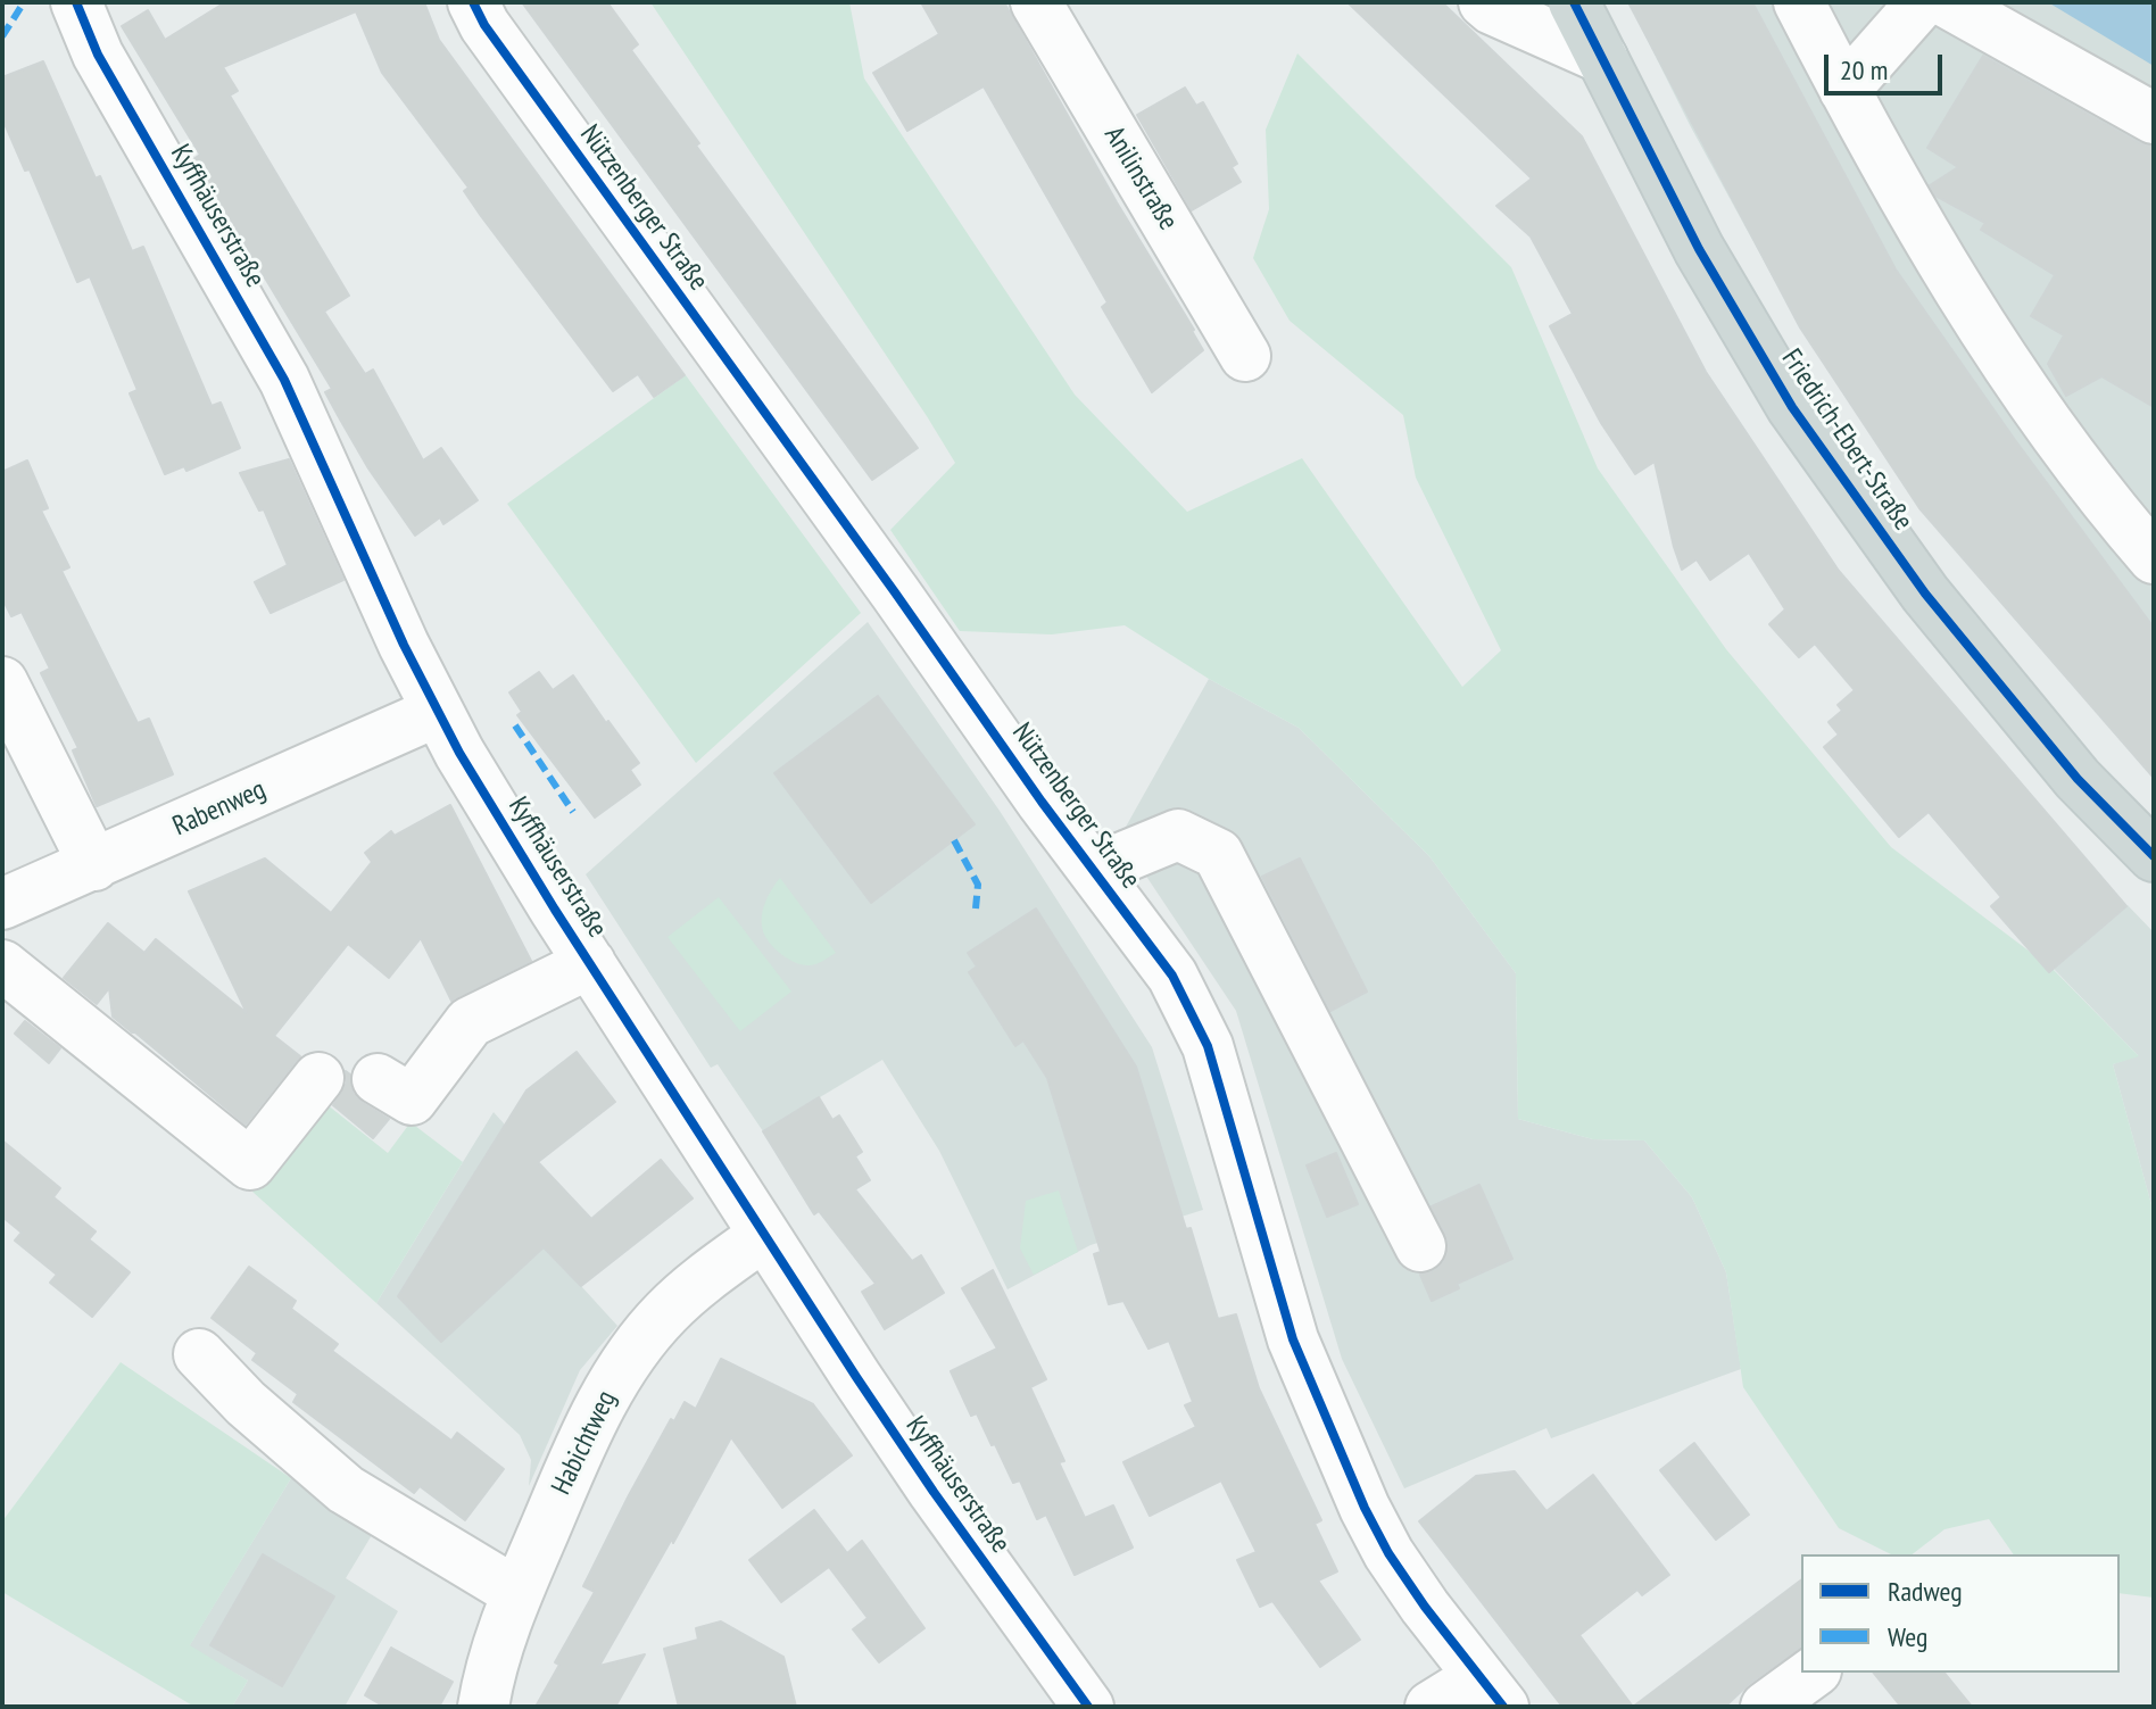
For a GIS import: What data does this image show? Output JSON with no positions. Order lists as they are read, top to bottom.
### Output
{
  "streets": {
    "main road": ["Friedrich-Ebert-Straße"],
    "street": [
      "Anilinstraße",
      "Nützenberger Straße",
      "Kyffhäuserstraße",
      "Rabenweg",
      "Habichtweg"
    ]
  },
  "crossings": [
    ["Kyffhäuserstraße", "Rabenweg"],
    ["Kyffhäuserstraße", "Habichtweg"]
  ],
  "legend": ["Radweg", "Weg"],
  "scale_bar": "20 m"
}
